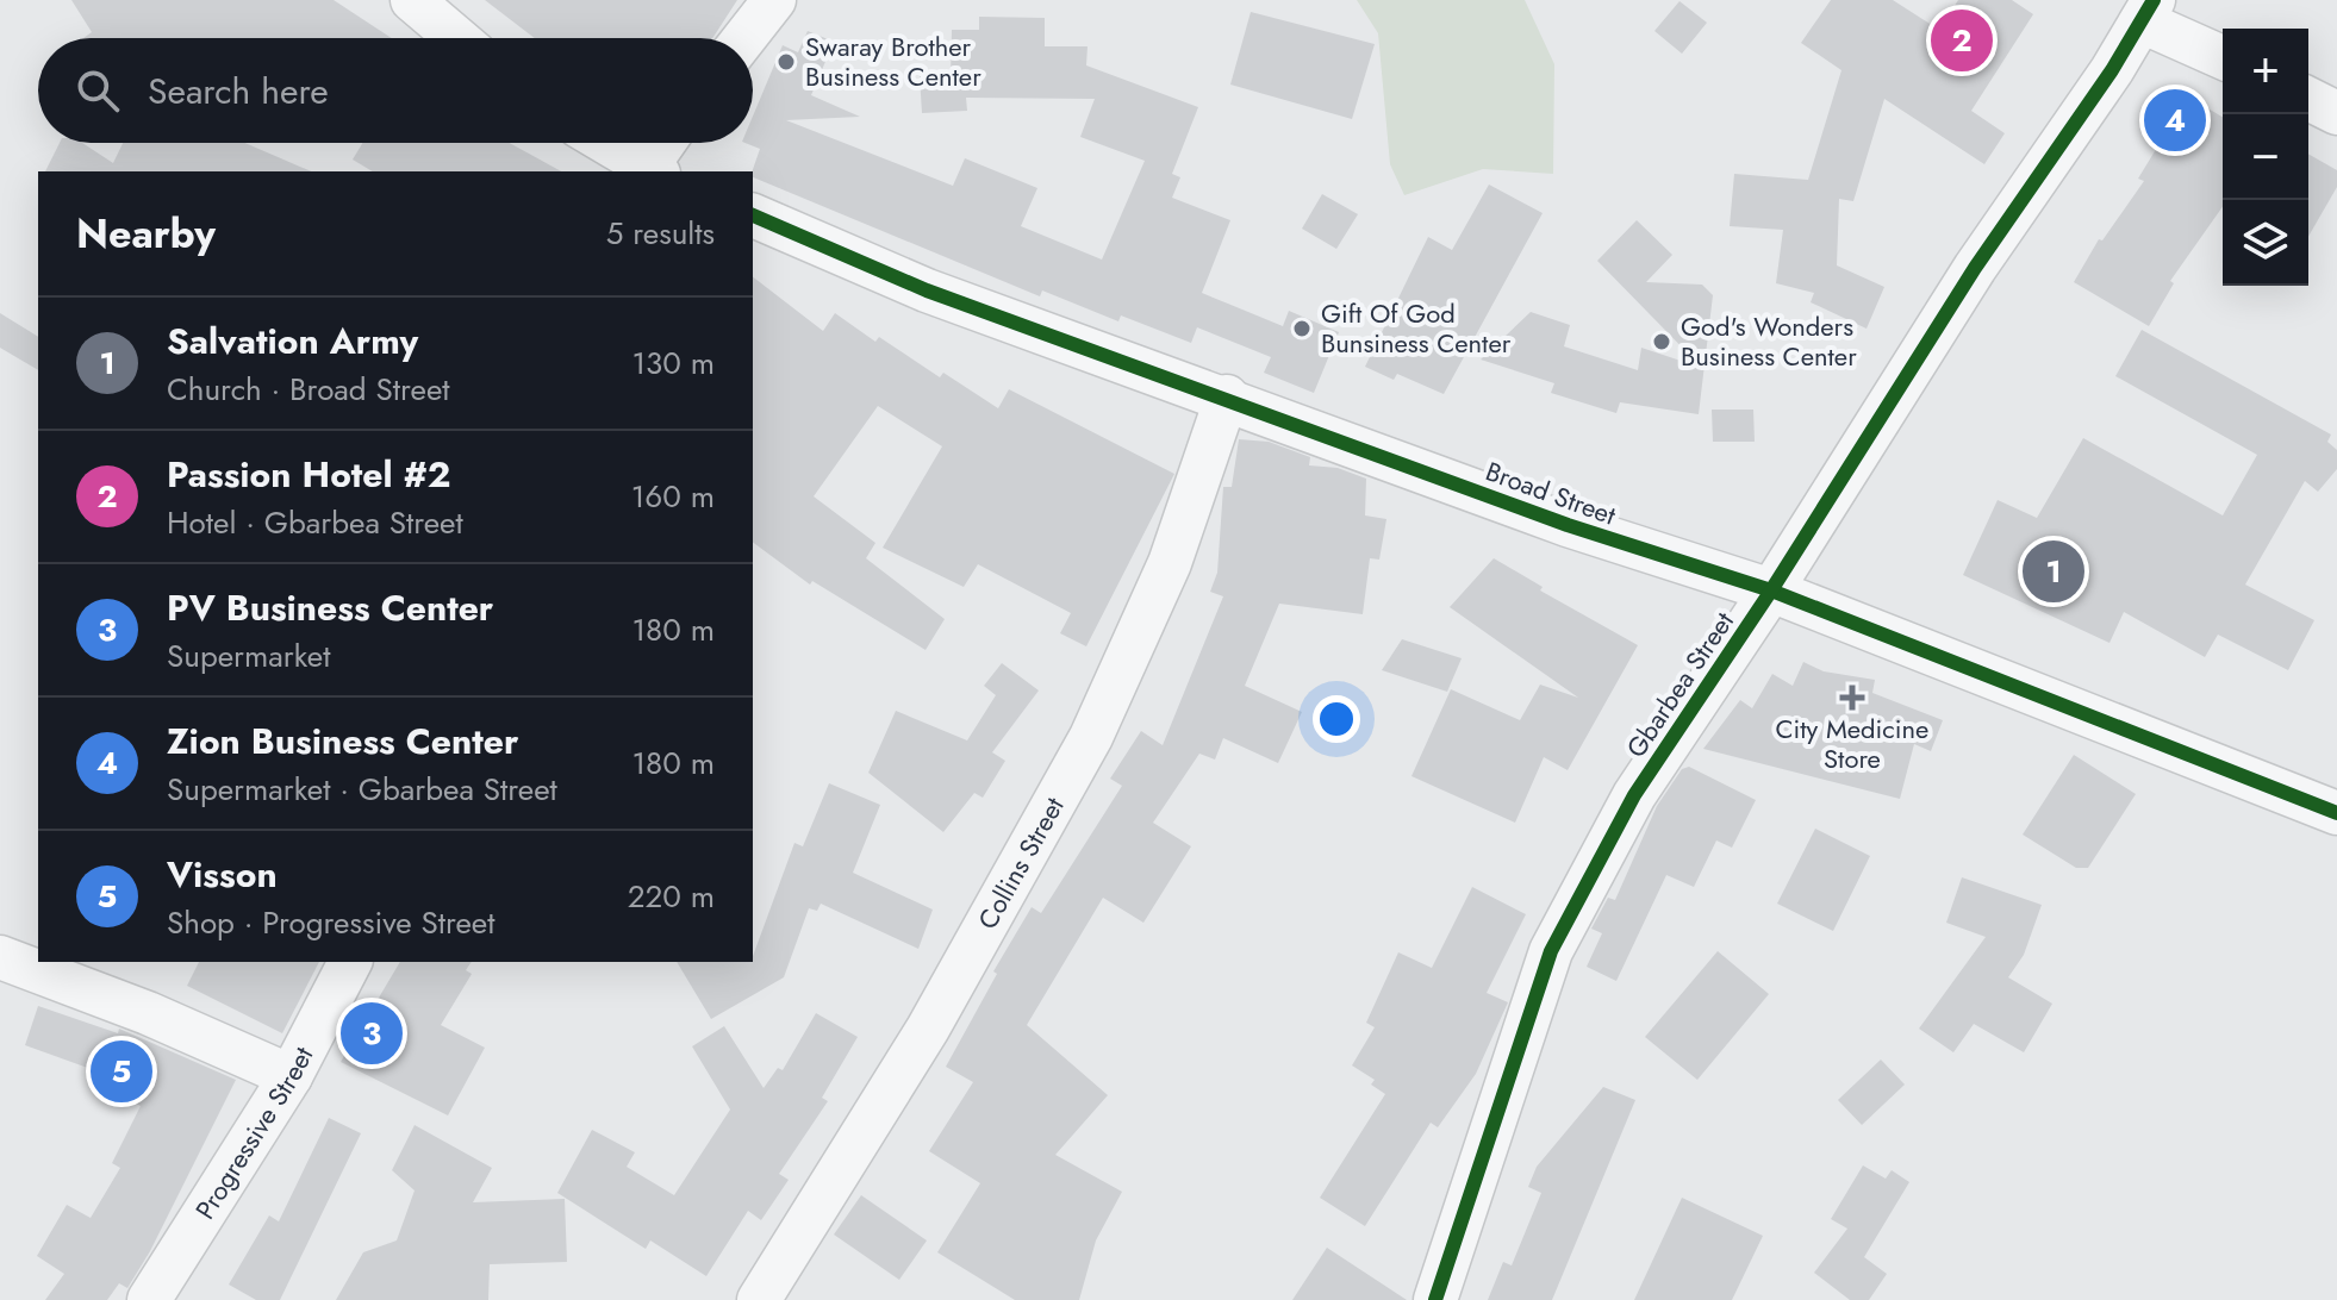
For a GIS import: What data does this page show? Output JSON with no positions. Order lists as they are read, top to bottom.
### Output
{
  "streets": {
    "street": [
      "Broad Street",
      "Gbarbea Street",
      "Collins Street",
      "Progressive Street"
    ]
  },
  "crossings": [
    ["Broad Street", "Gbarbea Street"],
    ["Broad Street", "Collins Street"]
  ],
  "places": {
    "other": ["Swaray Brother Business Center", "Gift Of God Bunsiness Center", "God's Wonders Business Center"],
    "health": ["City Medicine Store"]
  },
  "page": {
    "pins": [
      "2",
      "4",
      "1",
      "3",
      "5"
    ],
    "map_buttons": ["+", "−"],
    "search": "Search here",
    "heading": ["Nearby", "5 results"],
    "list": [
      {
        "mark": "1",
        "name": "Salvation Army",
        "note": "Church · Broad Street",
        "value": "130 m"
      },
      {
        "mark": "2",
        "name": "Passion Hotel #2",
        "note": "Hotel · Gbarbea Street",
        "value": "160 m"
      },
      {
        "mark": "3",
        "name": "PV Business Center",
        "note": "Supermarket",
        "value": "180 m"
      },
      {
        "mark": "4",
        "name": "Zion Business Center",
        "note": "Supermarket · Gbarbea Street",
        "value": "180 m"
      },
      {
        "mark": "5",
        "name": "Visson",
        "note": "Shop · Progressive Street",
        "value": "220 m"
      }
    ]
  }
}
